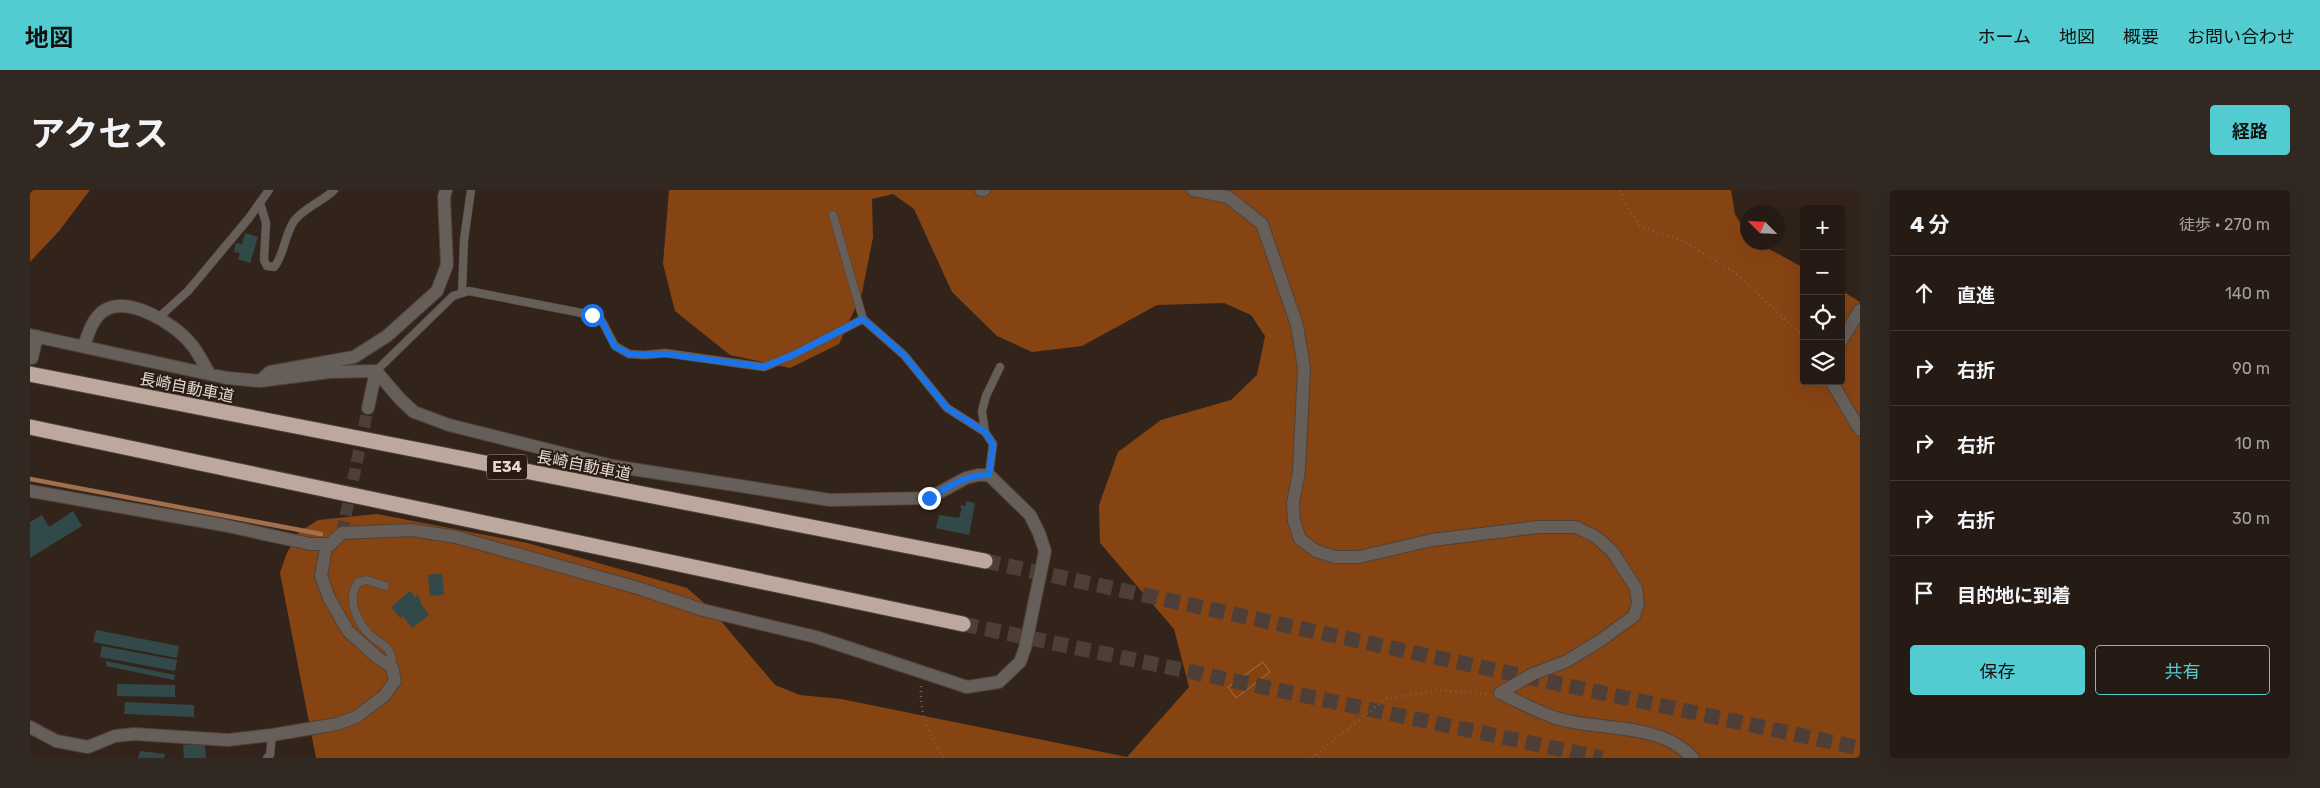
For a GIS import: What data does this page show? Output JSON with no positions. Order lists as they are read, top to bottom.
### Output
{
  "streets": {
    "highway": ["長崎自動車道", "E34"]
  },
  "north": "top left",
  "page": {
    "header": "地図",
    "nav": [
      "ホーム",
      "地図",
      "概要",
      "お問い合わせ"
    ],
    "title": "アクセス",
    "buttons": [
      "経路",
      ["保存", "共有"]
    ],
    "heading": ["4 分", "徒歩 · 270 m"],
    "map_buttons": ["+", "−"],
    "list": [
      ["直進", "140 m"],
      ["右折", "90 m"],
      ["右折", "10 m"],
      ["右折", "30 m"],
      "目的地に到着"
    ]
  }
}
